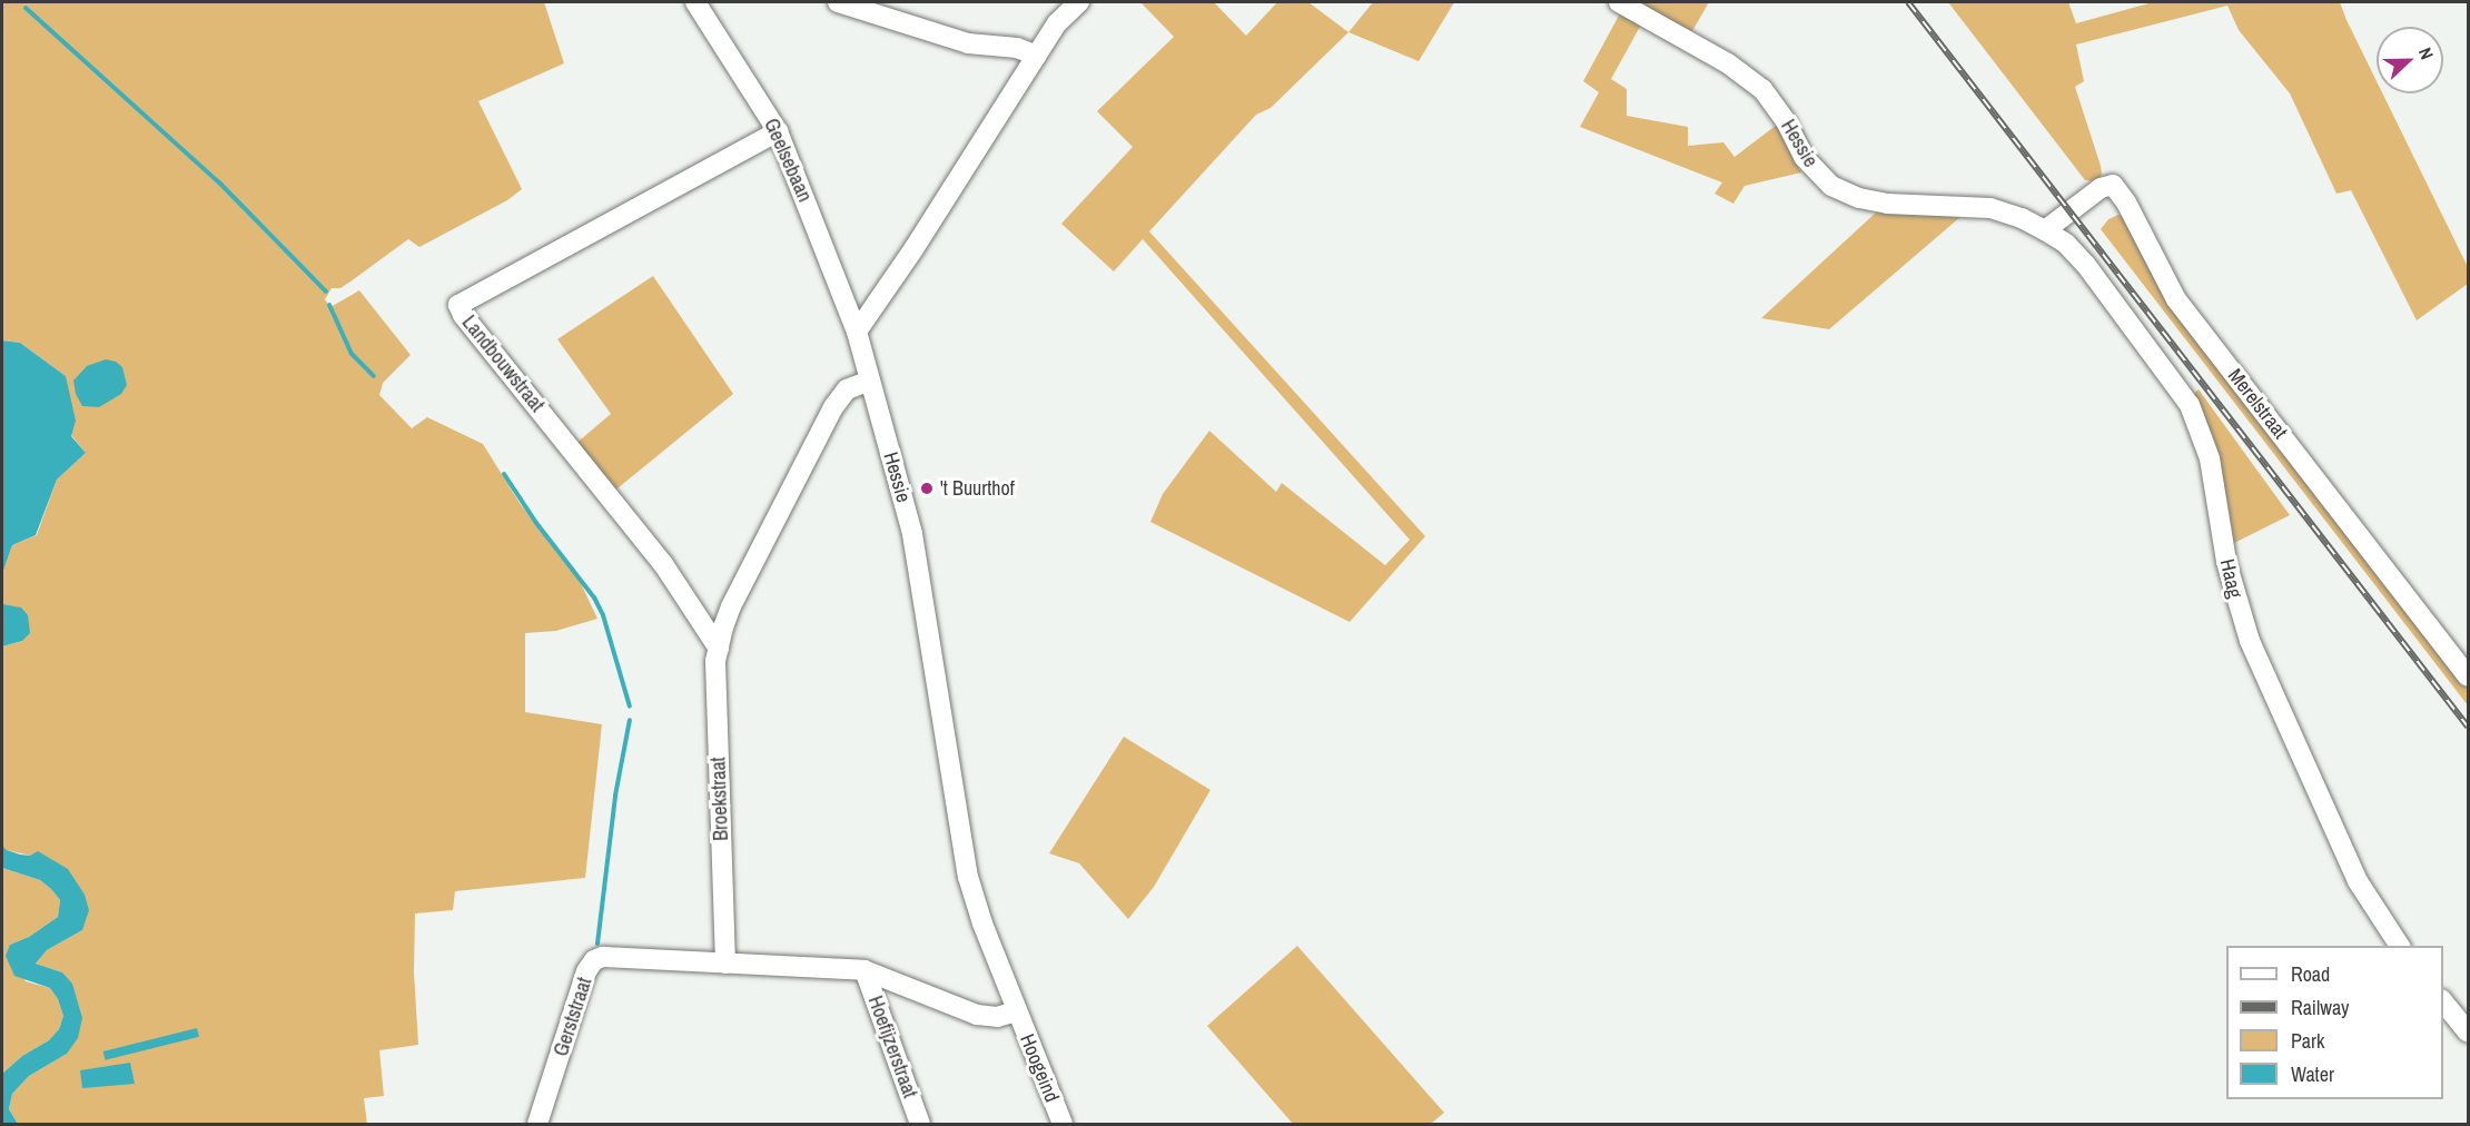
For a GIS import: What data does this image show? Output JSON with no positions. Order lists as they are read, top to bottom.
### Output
{
  "streets": {
    "street": [
      "Hessie",
      "Geelsebaan",
      "Landbouwstraat",
      "Merelstraat",
      "Haag",
      "Broekstraat",
      "Gerststraat",
      "Hoefijzerstraat",
      "Hoogeind"
    ]
  },
  "crossings": [
    ["Hessie", "Geelsebaan"],
    ["Hessie", "Merelstraat"],
    ["Hessie", "Haag"],
    ["Hessie", "Broekstraat"],
    ["Hessie", "Hoogeind"],
    ["Geelsebaan", "Landbouwstraat"],
    ["Landbouwstraat", "Broekstraat"],
    ["Merelstraat", "Haag"],
    ["Broekstraat", "Gerststraat"]
  ],
  "places": ["'t Buurthof"],
  "legend": [
    "Road",
    "Railway",
    "Park",
    "Water"
  ],
  "north": "right"
}
